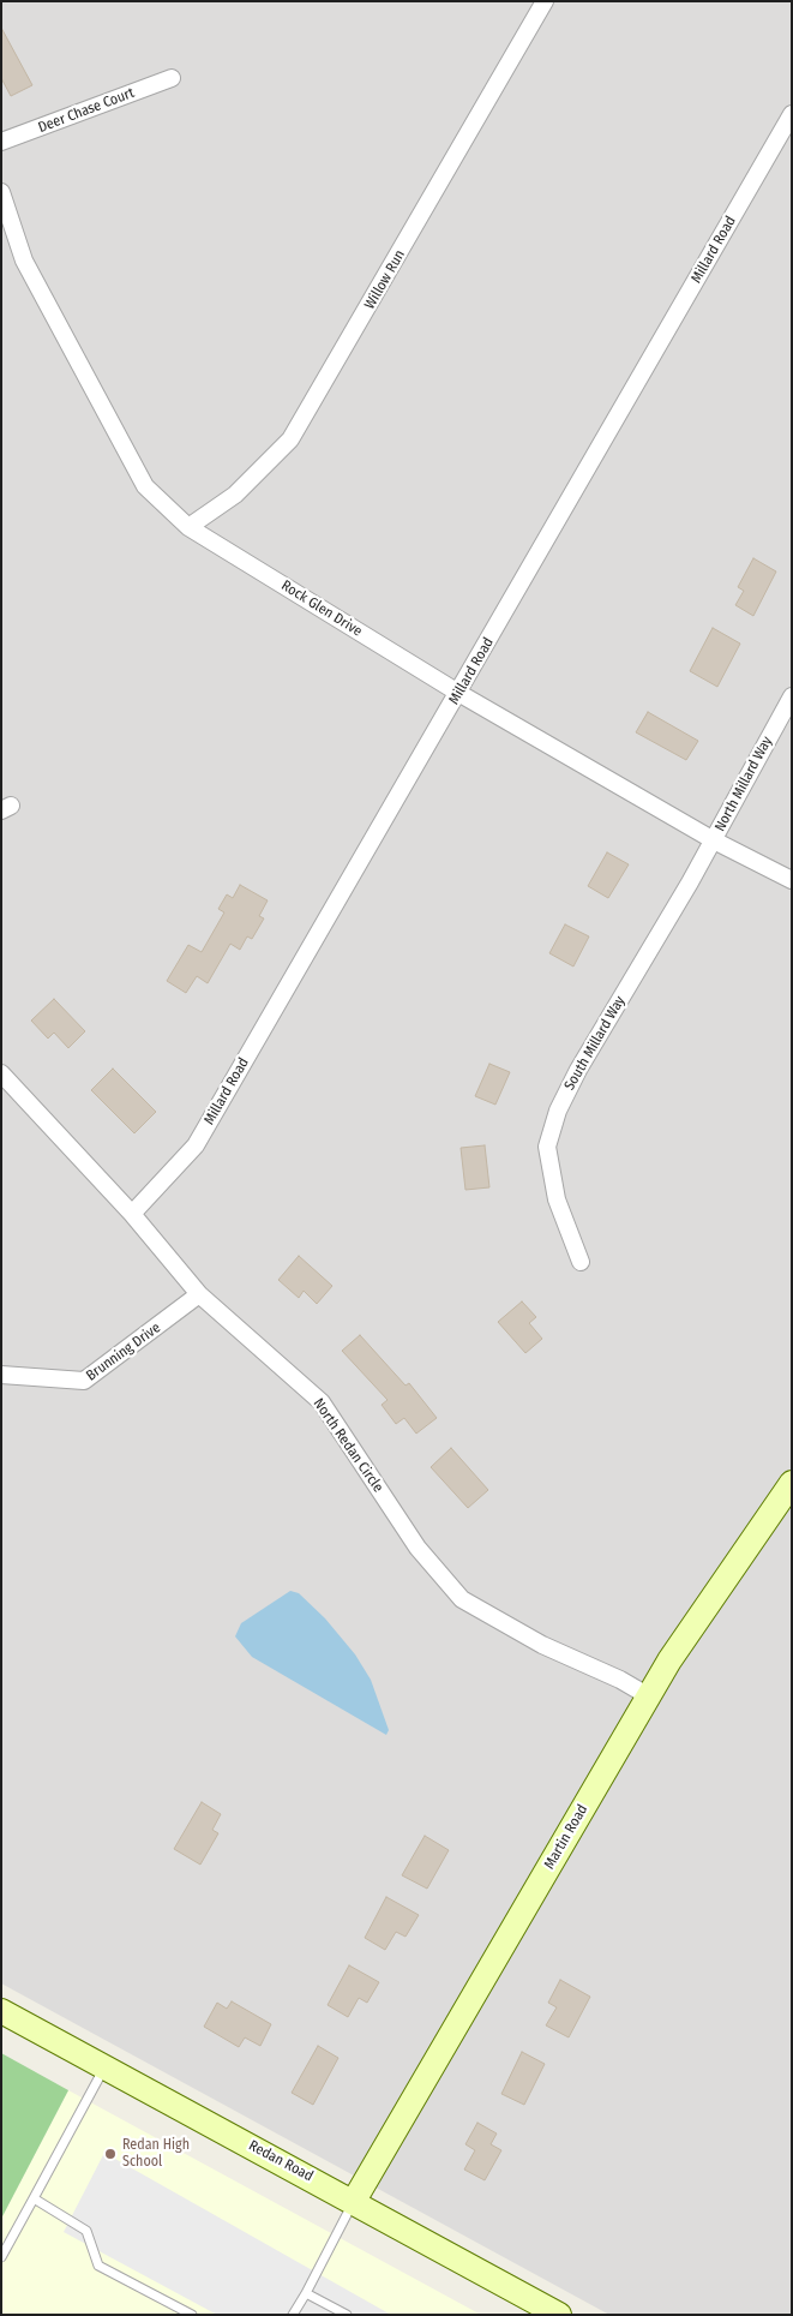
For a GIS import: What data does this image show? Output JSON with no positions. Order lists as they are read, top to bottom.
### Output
{
  "streets": {
    "street": [
      "Deer Chase Court",
      "Millard Road",
      "Willow Run",
      "Rock Glen Drive",
      "North Millard Way",
      "South Millard Way",
      "Brunning Drive",
      "North Redan Circle",
      "Martin Road",
      "Redan Road"
    ]
  },
  "crossings": [
    ["Millard Road", "Rock Glen Drive"],
    ["Millard Road", "North Redan Circle"],
    ["Willow Run", "Rock Glen Drive"],
    ["Rock Glen Drive", "North Millard Way"],
    ["Rock Glen Drive", "South Millard Way"],
    ["North Millard Way", "South Millard Way"],
    ["Brunning Drive", "North Redan Circle"],
    ["North Redan Circle", "Martin Road"],
    ["Martin Road", "Redan Road"]
  ],
  "places": ["Redan High School"]
}
